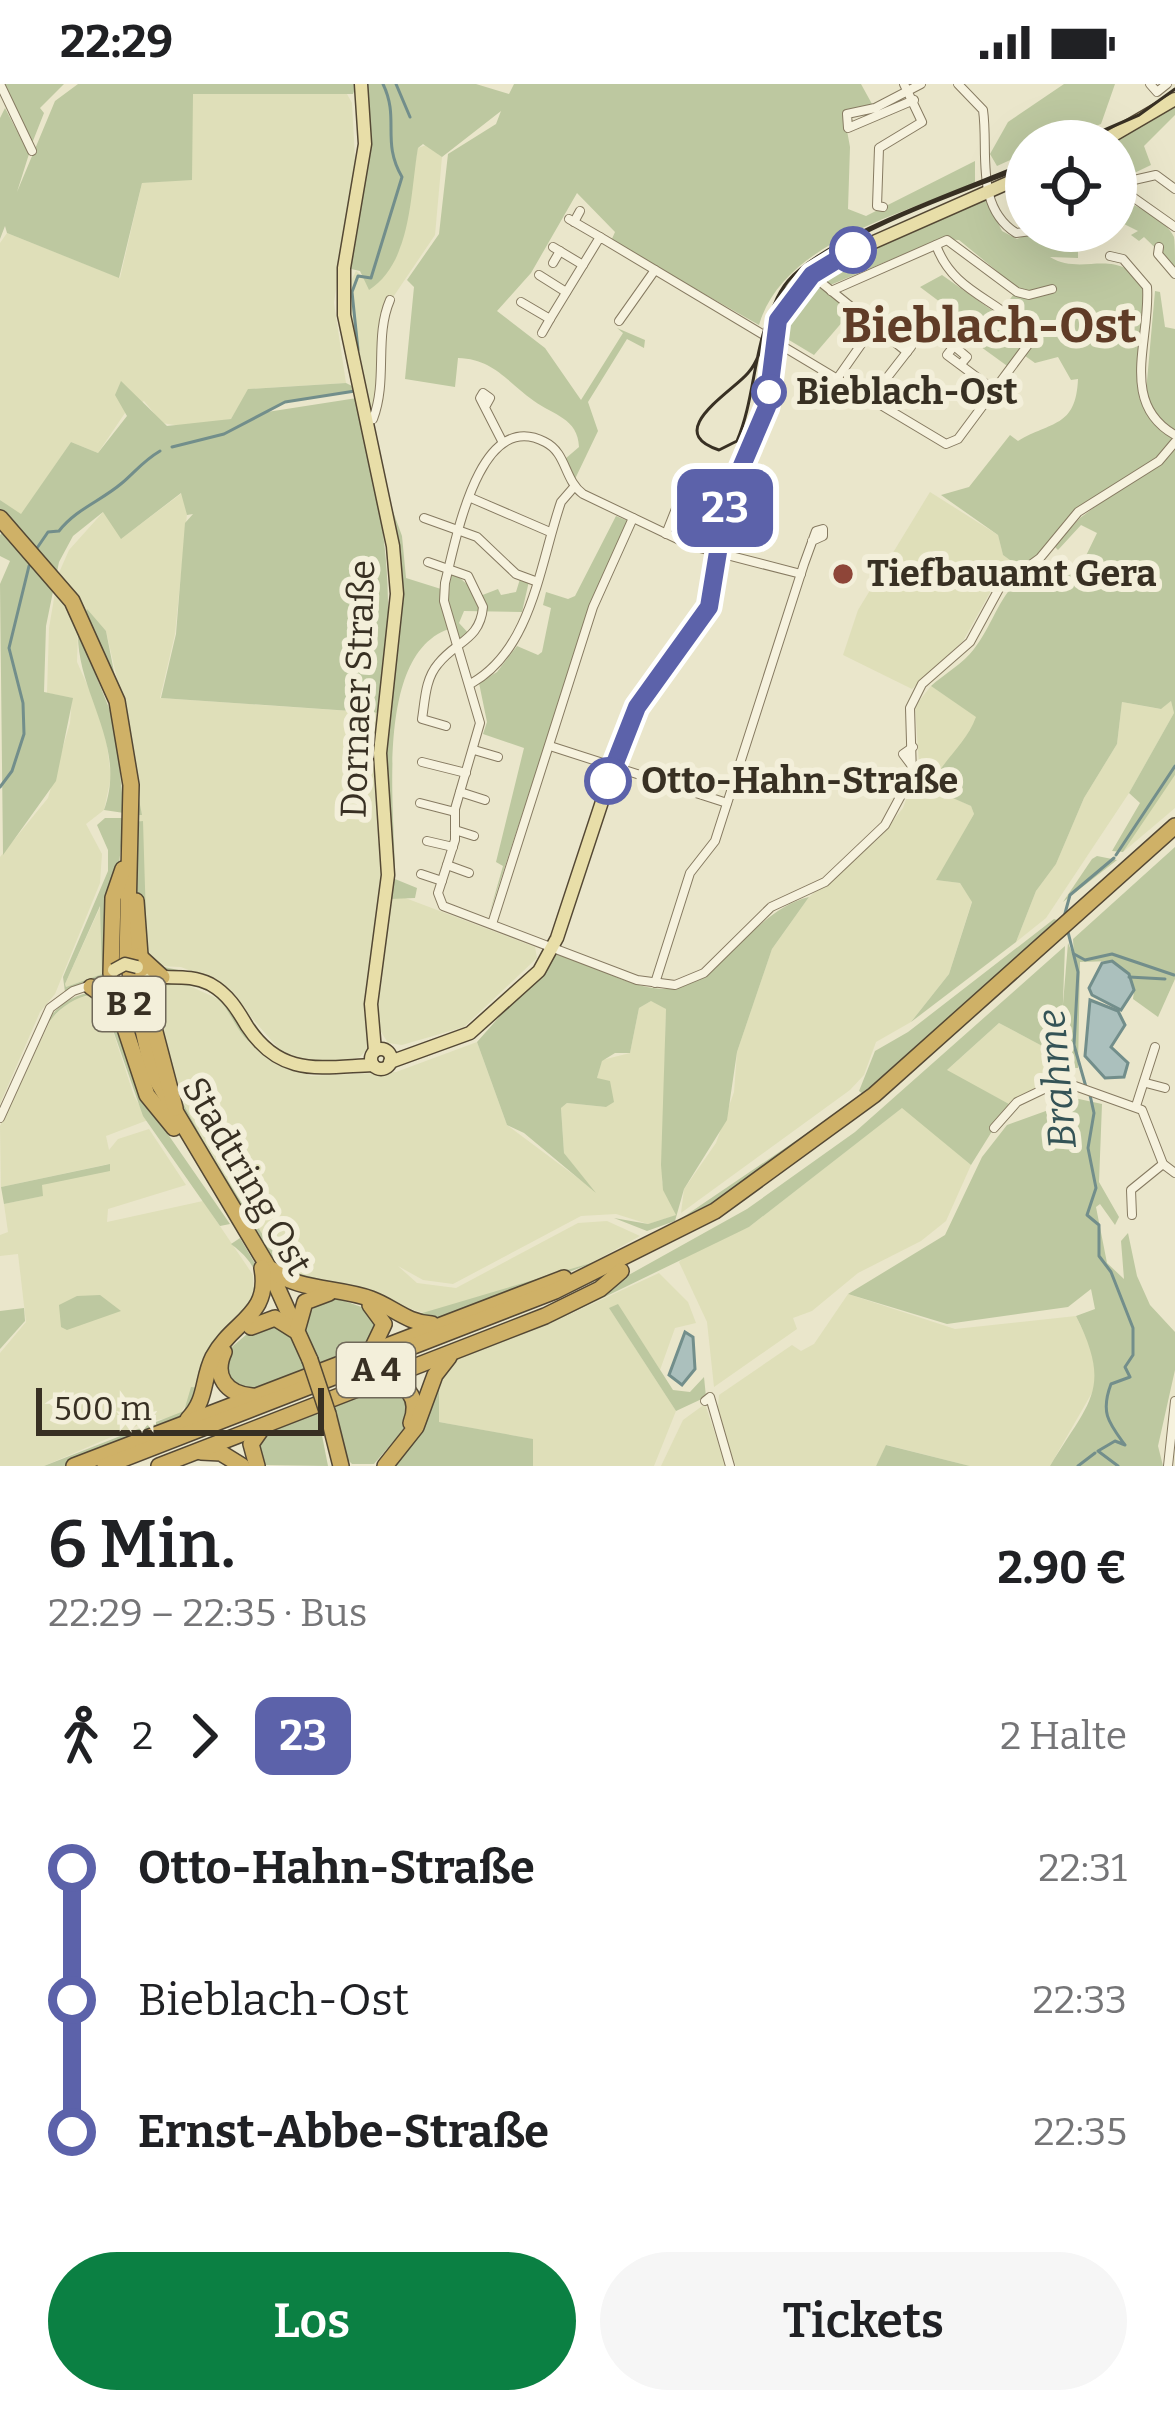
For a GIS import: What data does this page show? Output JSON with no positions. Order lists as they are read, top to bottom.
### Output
{
  "streets": {
    "highway": ["B 2", "Stadtring Ost", "A 4"],
    "main road": ["Dornaer Straße"]
  },
  "crossings": [
    ["B 2", "Stadtring Ost"]
  ],
  "districts": ["Bieblach-Ost"],
  "water": ["Brahme"],
  "places": ["Bieblach-Ost", "Tiefbauamt Gera", "Otto-Hahn-Straße"],
  "lines": ["bus line 23"],
  "scale_bar": "500 m",
  "page": {
    "status": "22:29",
    "on_map": "23",
    "scale": "500 m",
    "heading": ["6 Min.", "22:29 – 22:35 · Bus", "2.90 €"],
    "legs": ["2", "23", "2 Halte"],
    "list": [
      {
        "name": "Otto-Hahn-Straße",
        "value": "22:31"
      },
      {
        "name": "Bieblach-Ost",
        "value": "22:33"
      },
      {
        "name": "Ernst-Abbe-Straße",
        "value": "22:35"
      }
    ],
    "buttons": ["Los", "Tickets"]
  }
}
